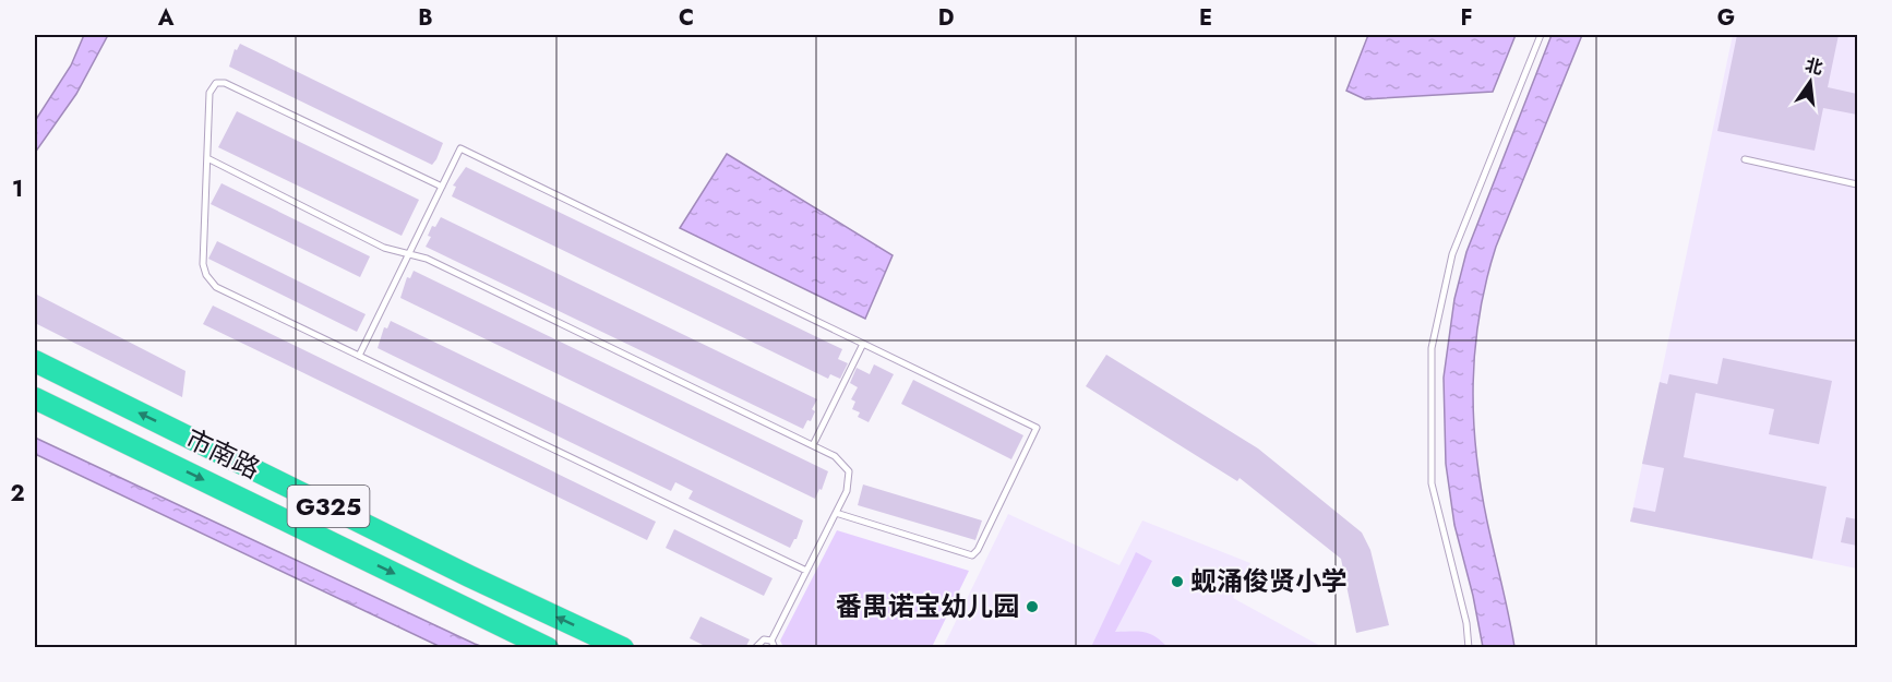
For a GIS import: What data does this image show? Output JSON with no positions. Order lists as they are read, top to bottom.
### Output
{
  "streets": {
    "highway": ["市南路", "G325"]
  },
  "places": ["蚬涌俊贤小学", "番禺诺宝幼儿园"],
  "north": "top",
  "grid": {
    "columns": [
      "A",
      "B",
      "C",
      "D",
      "E",
      "F",
      "G"
    ],
    "rows": ["1", "2"]
  }
}
